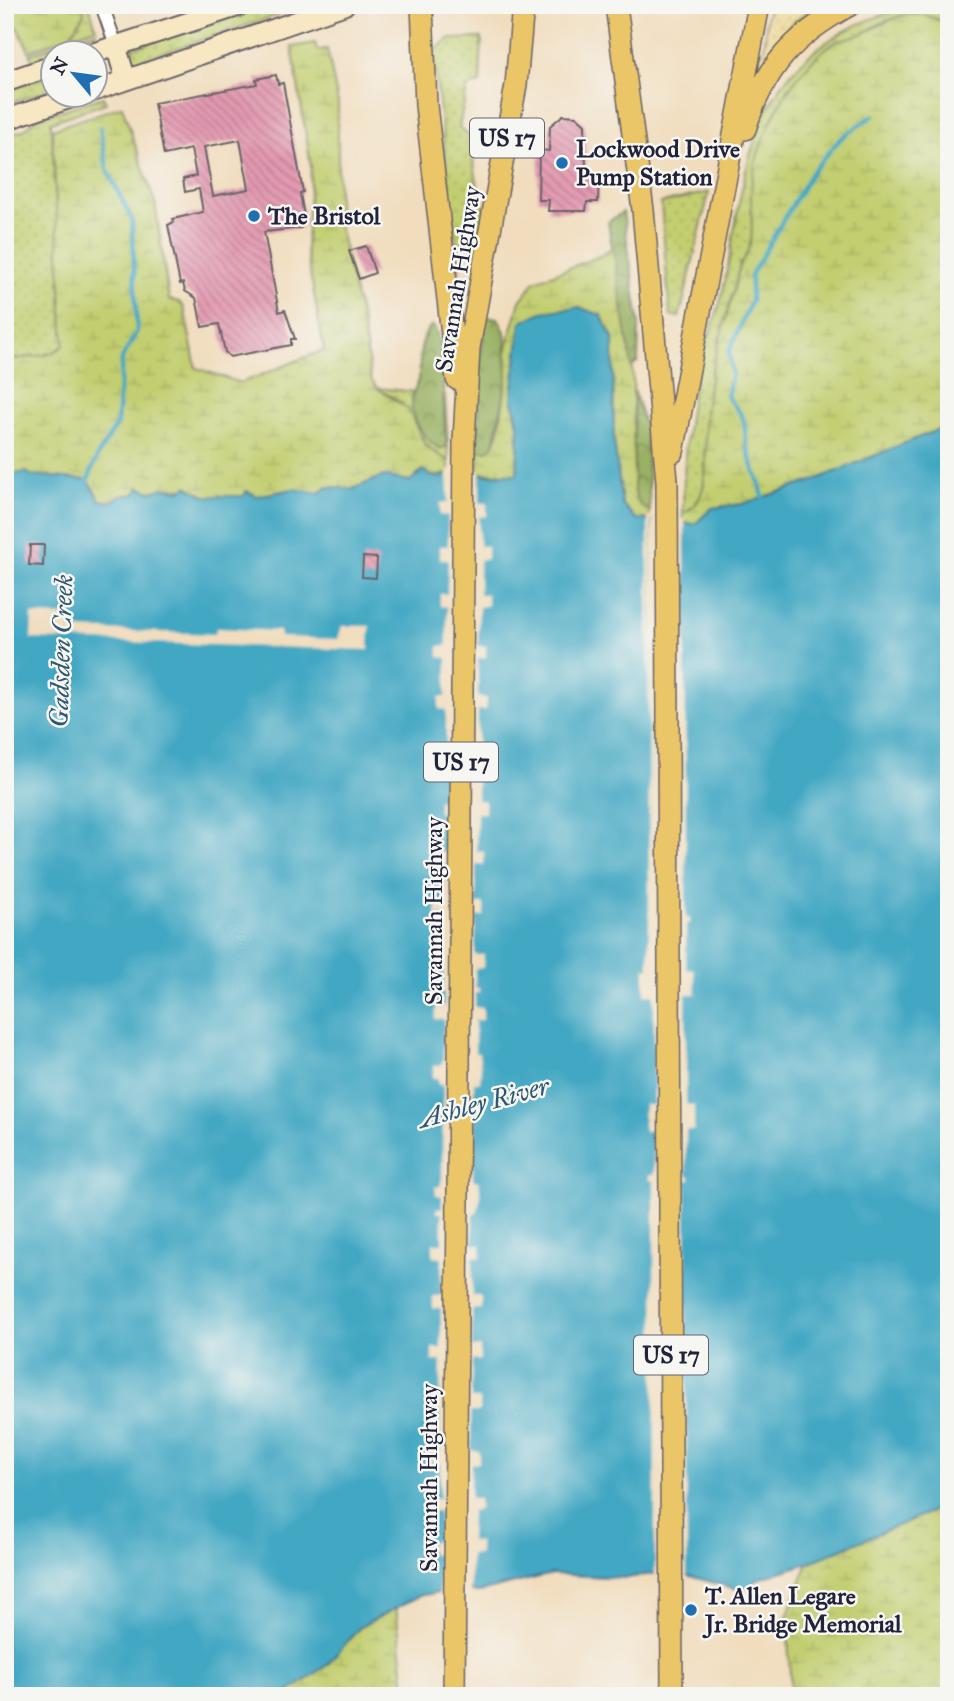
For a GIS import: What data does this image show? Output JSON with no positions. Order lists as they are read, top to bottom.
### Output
{
  "streets": {
    "highway": ["US 17", "Savannah Highway"]
  },
  "water": ["Gadsden Creek", "Ashley River"],
  "places": ["Lockwood Drive Pump Station", "The Bristol", "T. Allen Legare Jr. Bridge Memorial"],
  "north": "top left"
}
